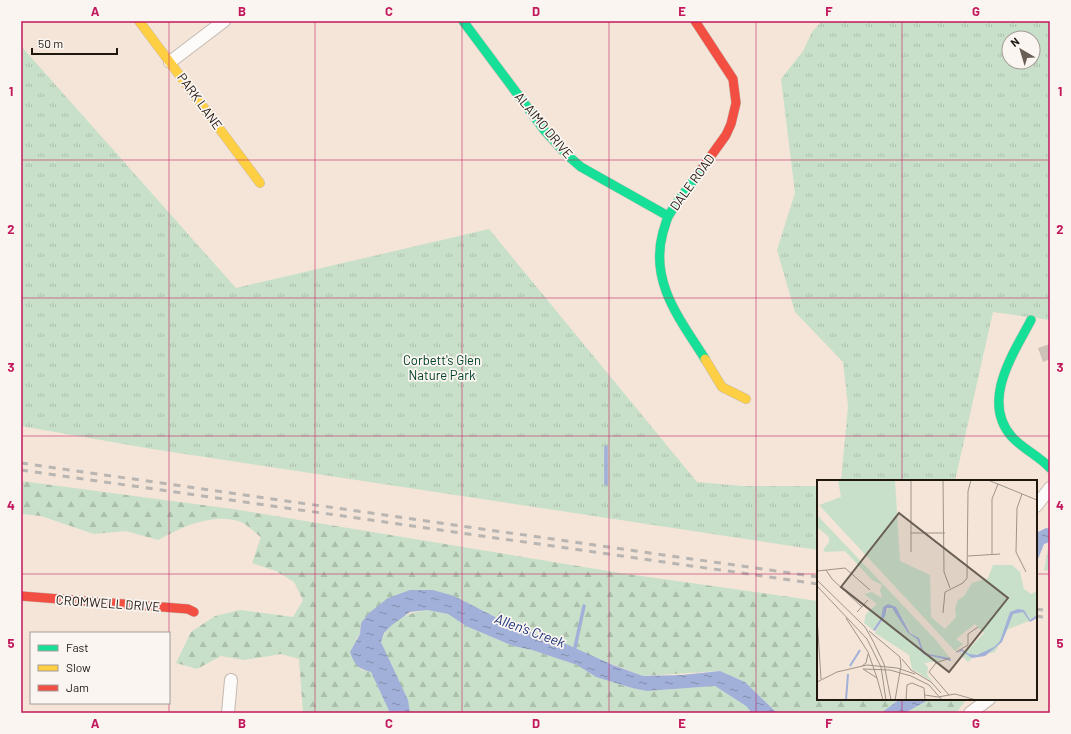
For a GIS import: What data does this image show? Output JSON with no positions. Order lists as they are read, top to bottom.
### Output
{
  "streets": {
    "street": [
      "PARK LANE",
      "ALAIMO DRIVE",
      "DALE ROAD",
      "CROMWELL DRIVE"
    ]
  },
  "crossings": [
    ["ALAIMO DRIVE", "DALE ROAD"]
  ],
  "water": ["Allen's Creek"],
  "parks": ["Corbett's Glen Nature Park"],
  "legend": ["Fast", "Slow", "Jam"],
  "scale_bar": "50 m",
  "north": "top left",
  "grid": {
    "columns": [
      "A",
      "B",
      "C",
      "D",
      "E",
      "F",
      "G"
    ],
    "rows": [
      "1",
      "2",
      "3",
      "4",
      "5"
    ]
  }
}
